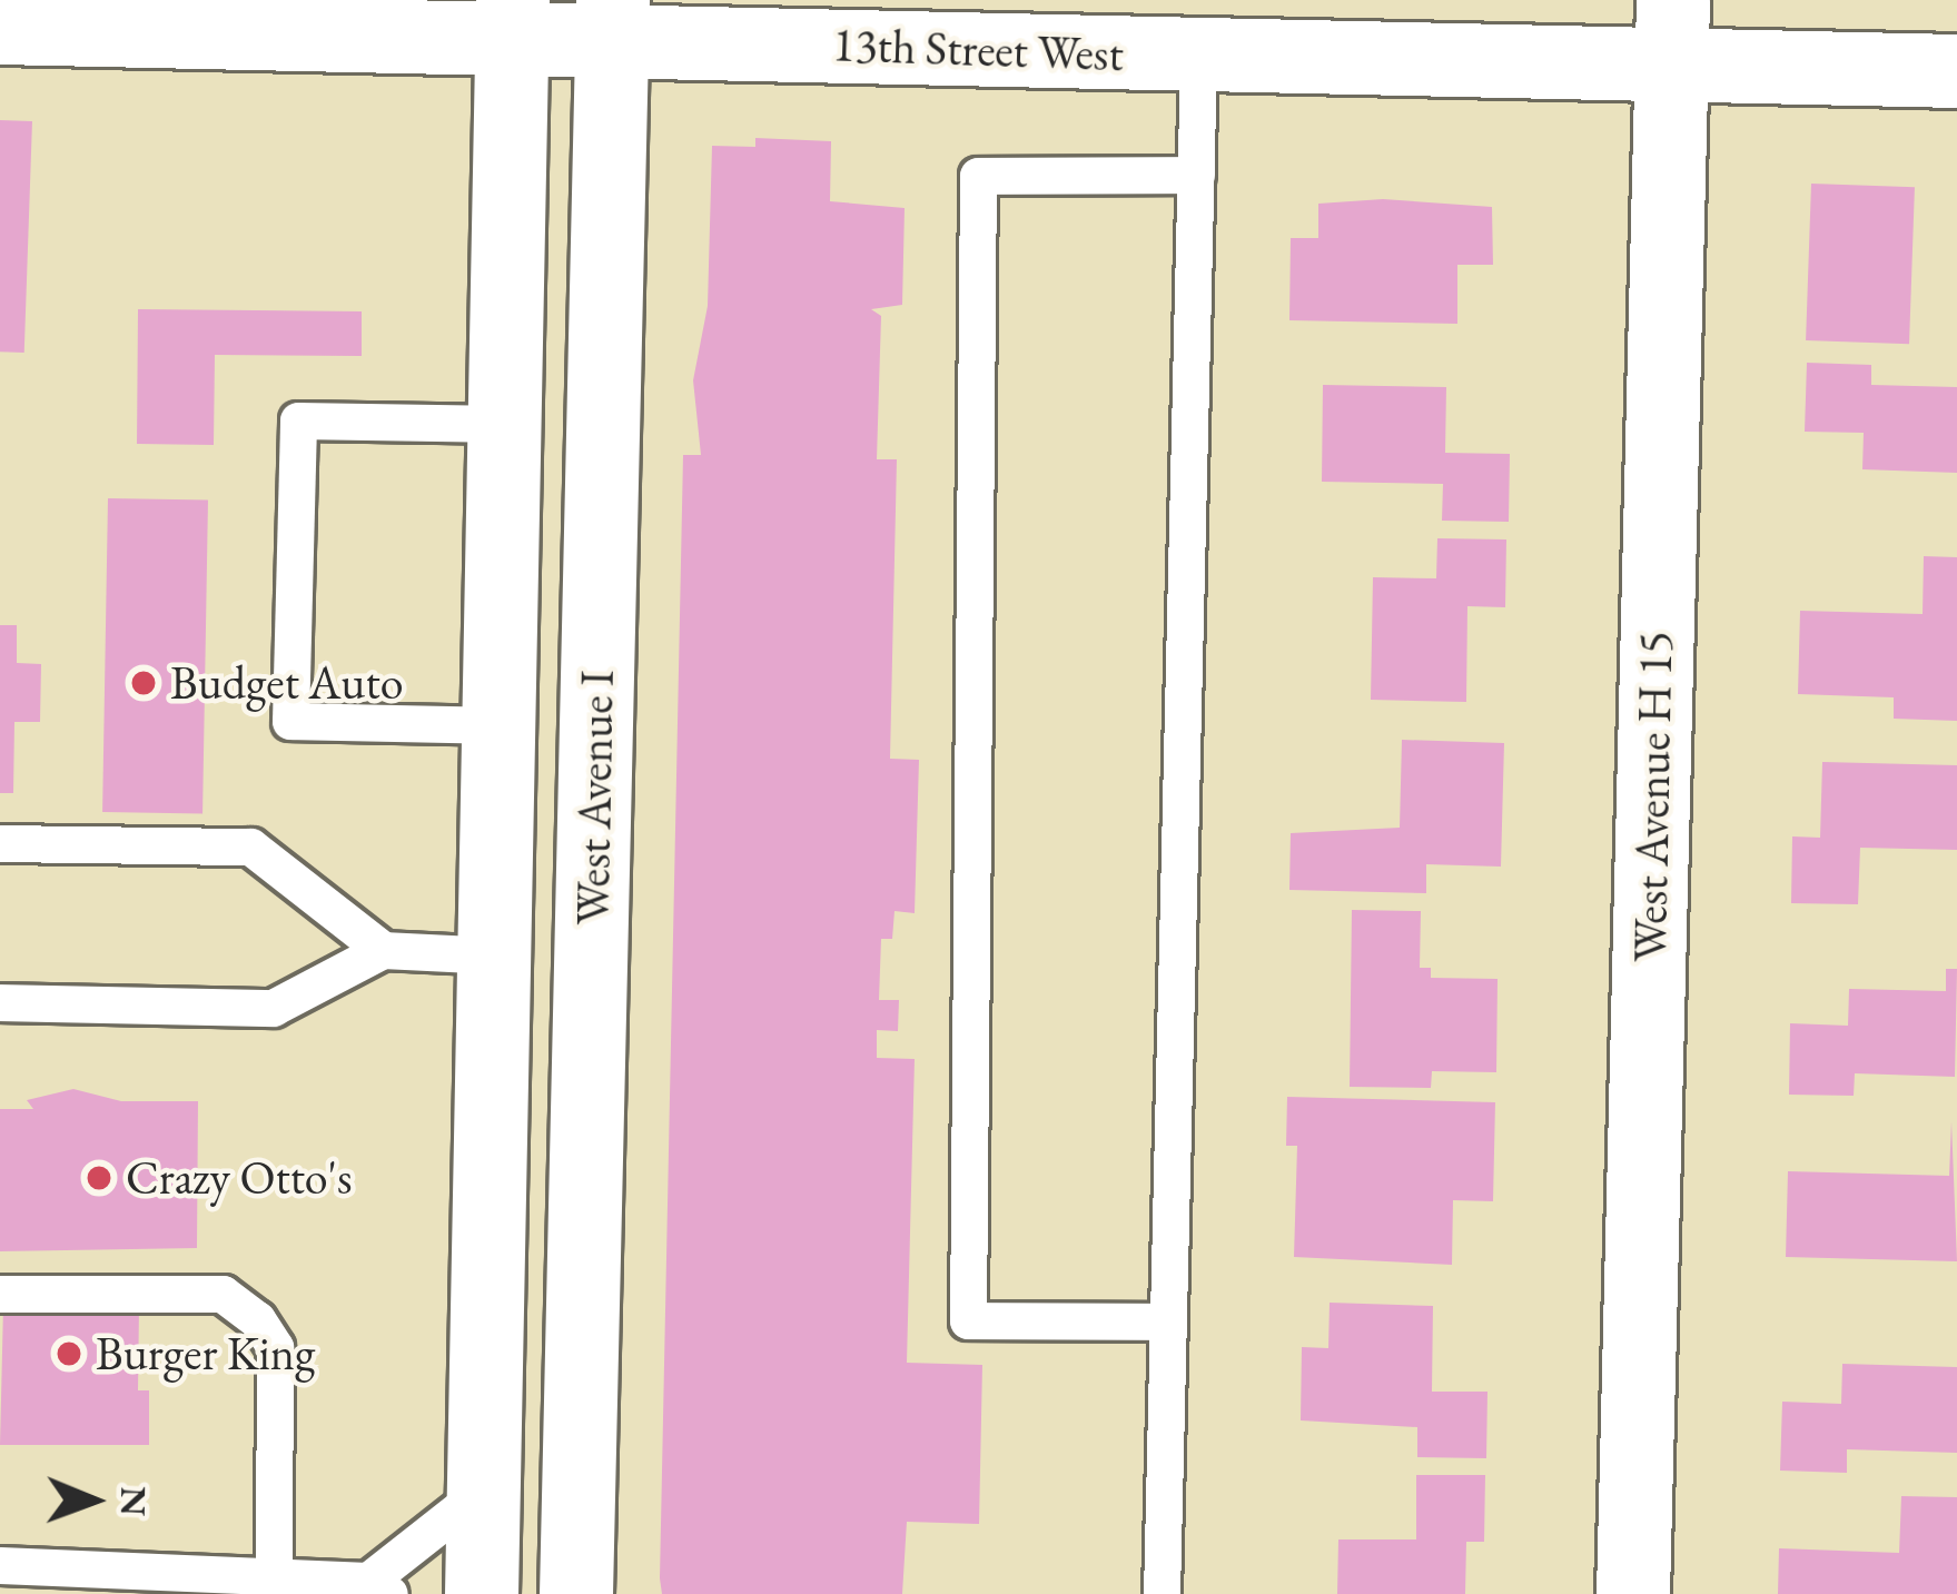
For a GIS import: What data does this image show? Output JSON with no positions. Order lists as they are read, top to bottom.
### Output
{
  "streets": {
    "main road": ["13th Street West", "West Avenue H 15", "West Avenue I"]
  },
  "crossings": [
    ["13th Street West", "West Avenue H 15"],
    ["13th Street West", "West Avenue I"]
  ],
  "places": ["Budget Auto", "Crazy Otto's", "Burger King"],
  "north": "right"
}
